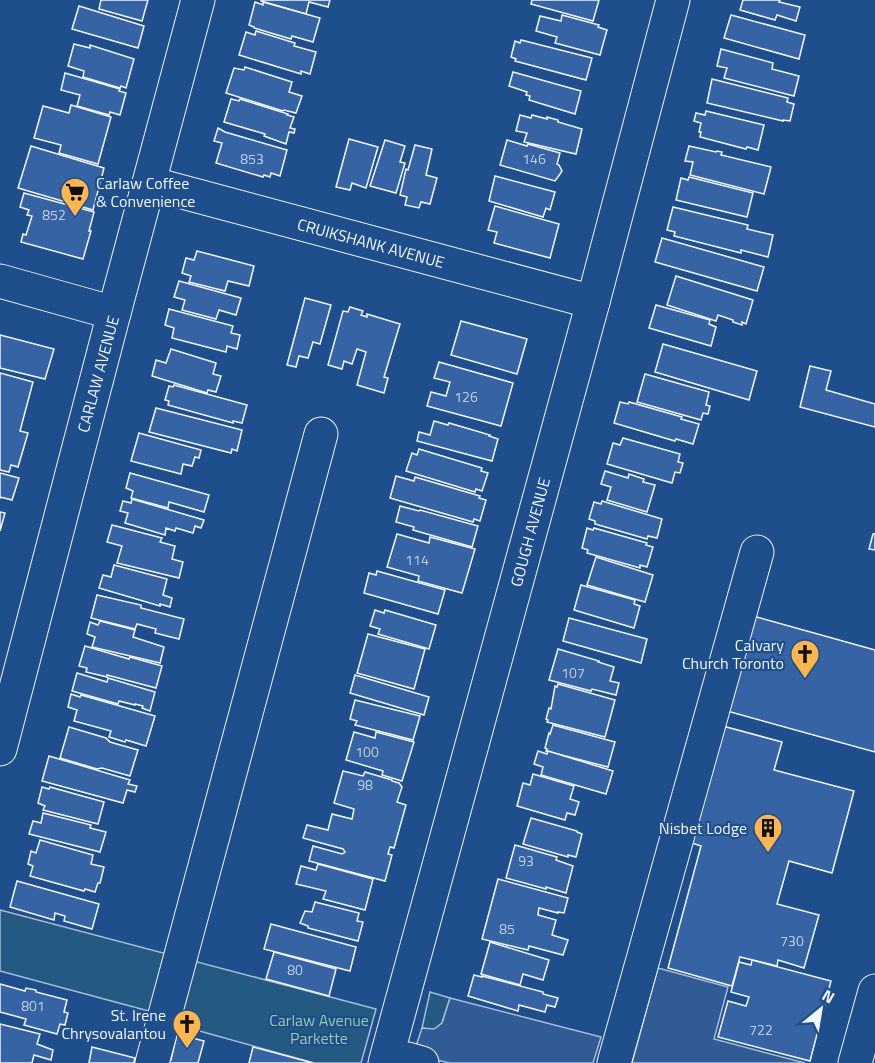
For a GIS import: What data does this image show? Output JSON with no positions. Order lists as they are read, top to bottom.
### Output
{
  "streets": {
    "street": ["CRUIKSHANK AVENUE", "CARLAW AVENUE", "GOUGH AVENUE"]
  },
  "crossings": [
    ["CRUIKSHANK AVENUE", "CARLAW AVENUE"],
    ["CRUIKSHANK AVENUE", "GOUGH AVENUE"]
  ],
  "parks": ["Carlaw Avenue Parkette"],
  "places": {
    "supermarket": ["Carlaw Coffee & Convenience"],
    "church": ["Calvary Church Toronto", "St. Irene Chrysovalantou"],
    "building": ["Nisbet Lodge"]
  },
  "house_numbers": [
    "853",
    "146",
    "852",
    "126",
    "114",
    "107",
    "100",
    "98",
    "93",
    "85",
    "730",
    "80",
    "801",
    "722"
  ],
  "north": "top right"
}
